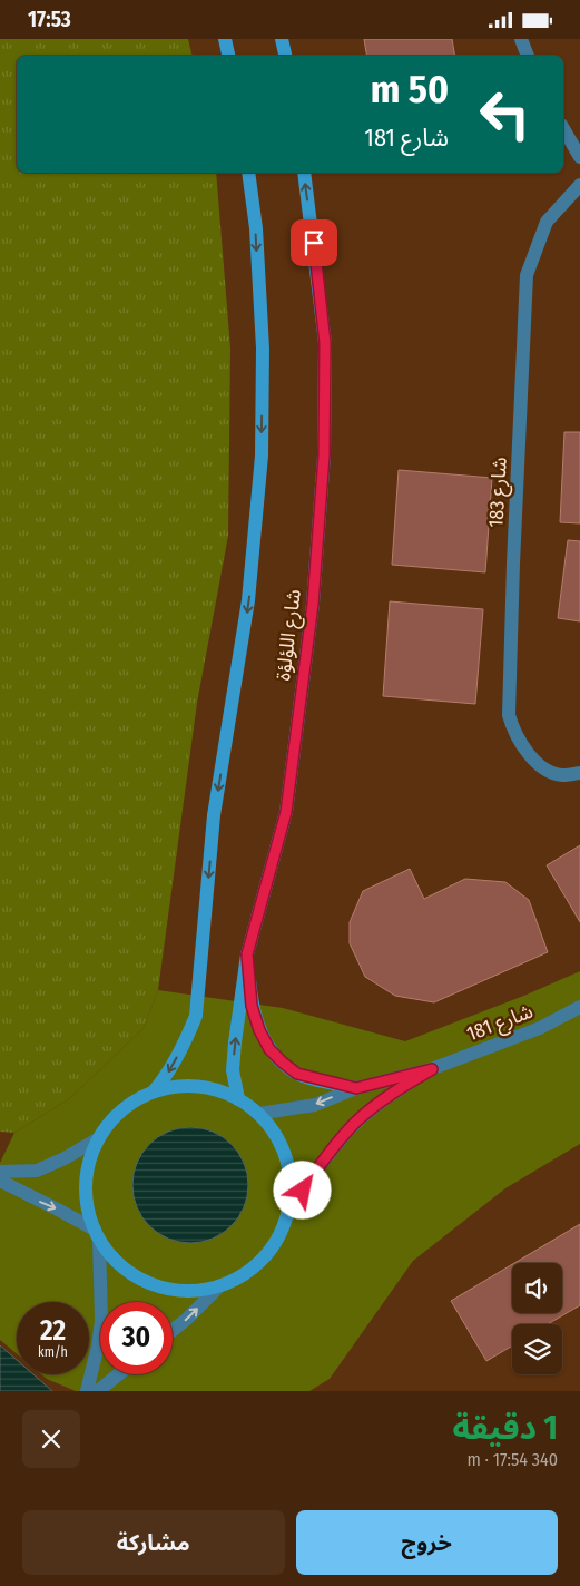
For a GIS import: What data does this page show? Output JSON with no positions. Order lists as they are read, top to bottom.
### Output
{
  "streets": {
    "main road": ["شارع اللؤلؤة"],
    "street": ["شارع 183", "شارع 181"]
  },
  "page": {
    "status": "17:53",
    "turn": ["50 m", "شارع 181"],
    "speed": "22 km/h",
    "limit": "30",
    "heading": ["1 دقيقة", "340 m · 17:54"],
    "buttons": ["خروج", "مشاركة"]
  }
}
